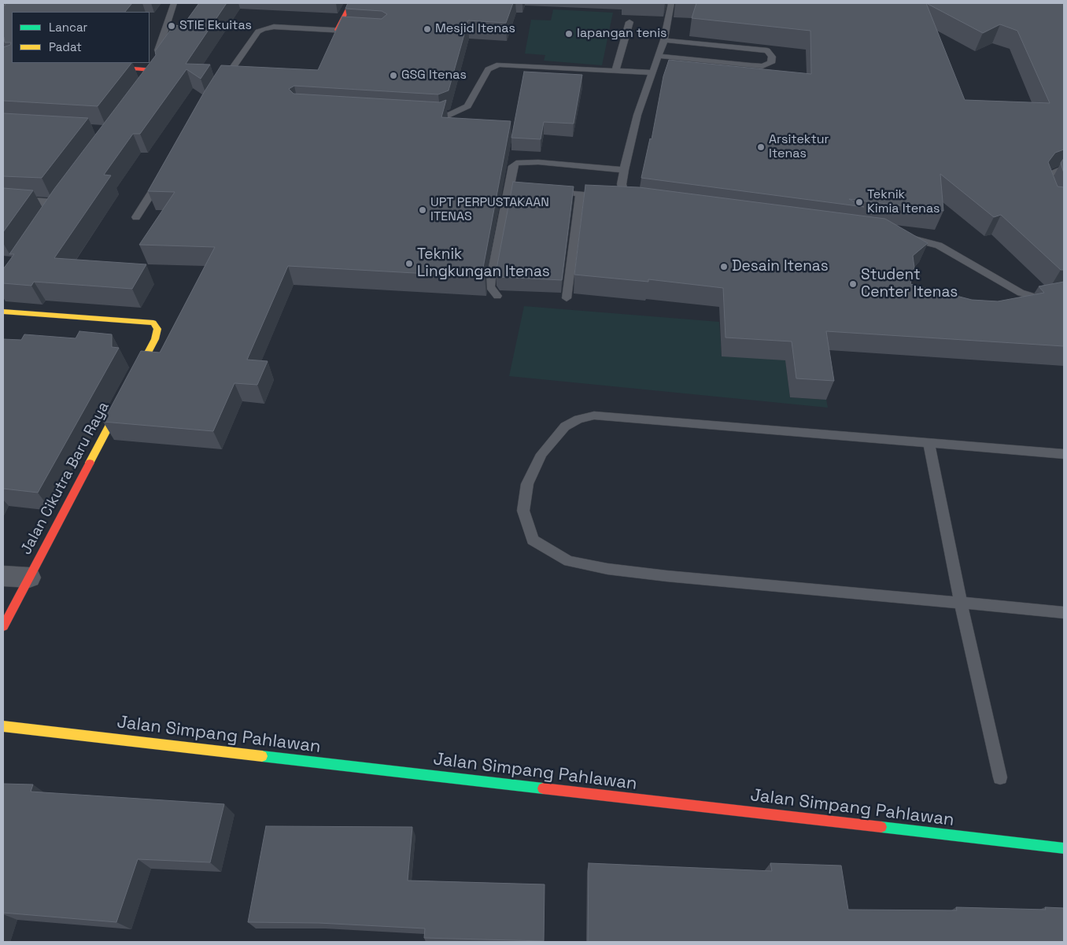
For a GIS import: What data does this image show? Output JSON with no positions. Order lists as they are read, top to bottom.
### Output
{
  "streets": {
    "street": ["Jalan Cikutra Baru Raya", "Jalan Simpang Pahlawan"]
  },
  "places": [
    "STIE Ekuitas",
    "Mesjid Itenas",
    "lapangan tenis",
    "GSG Itenas",
    "Arsitektur Itenas",
    "Teknik Kimia Itenas",
    "UPT PERPUSTAKAAN ITENAS",
    "Teknik Lingkungan Itenas",
    "Desain Itenas",
    "Student Center Itenas"
  ],
  "legend": ["Lancar", "Padat"]
}
